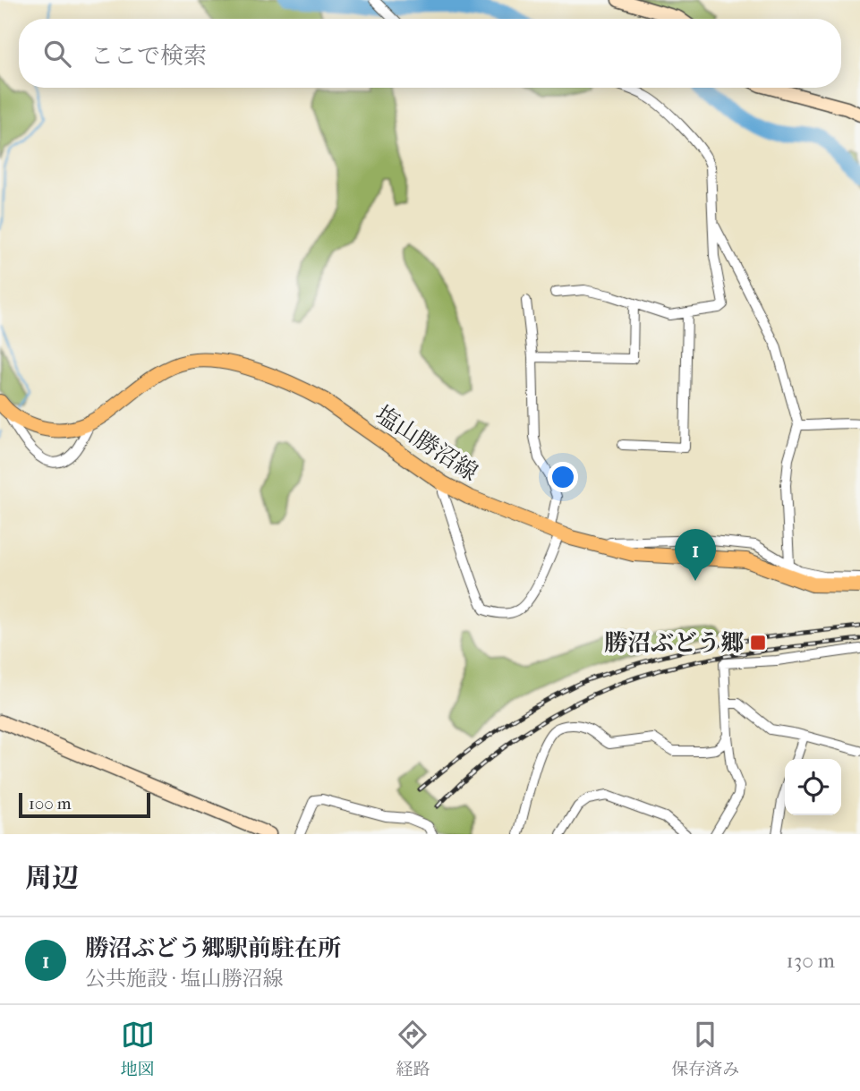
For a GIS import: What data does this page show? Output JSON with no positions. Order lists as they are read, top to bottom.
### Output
{
  "streets": {
    "main road": ["塩山勝沼線"]
  },
  "places": {
    "transit": ["勝沼ぶどう郷"]
  },
  "scale_bar": "100 m",
  "page": {
    "search": "ここで検索",
    "pins": "1",
    "scale": "100 m",
    "heading": "周辺",
    "list": [
      {
        "mark": "1",
        "name": "勝沼ぶどう郷駅前駐在所",
        "note": "公共施設 · 塩山勝沼線",
        "value": "130 m"
      }
    ],
    "nav": ["地図", "経路", "保存済み"]
  }
}
